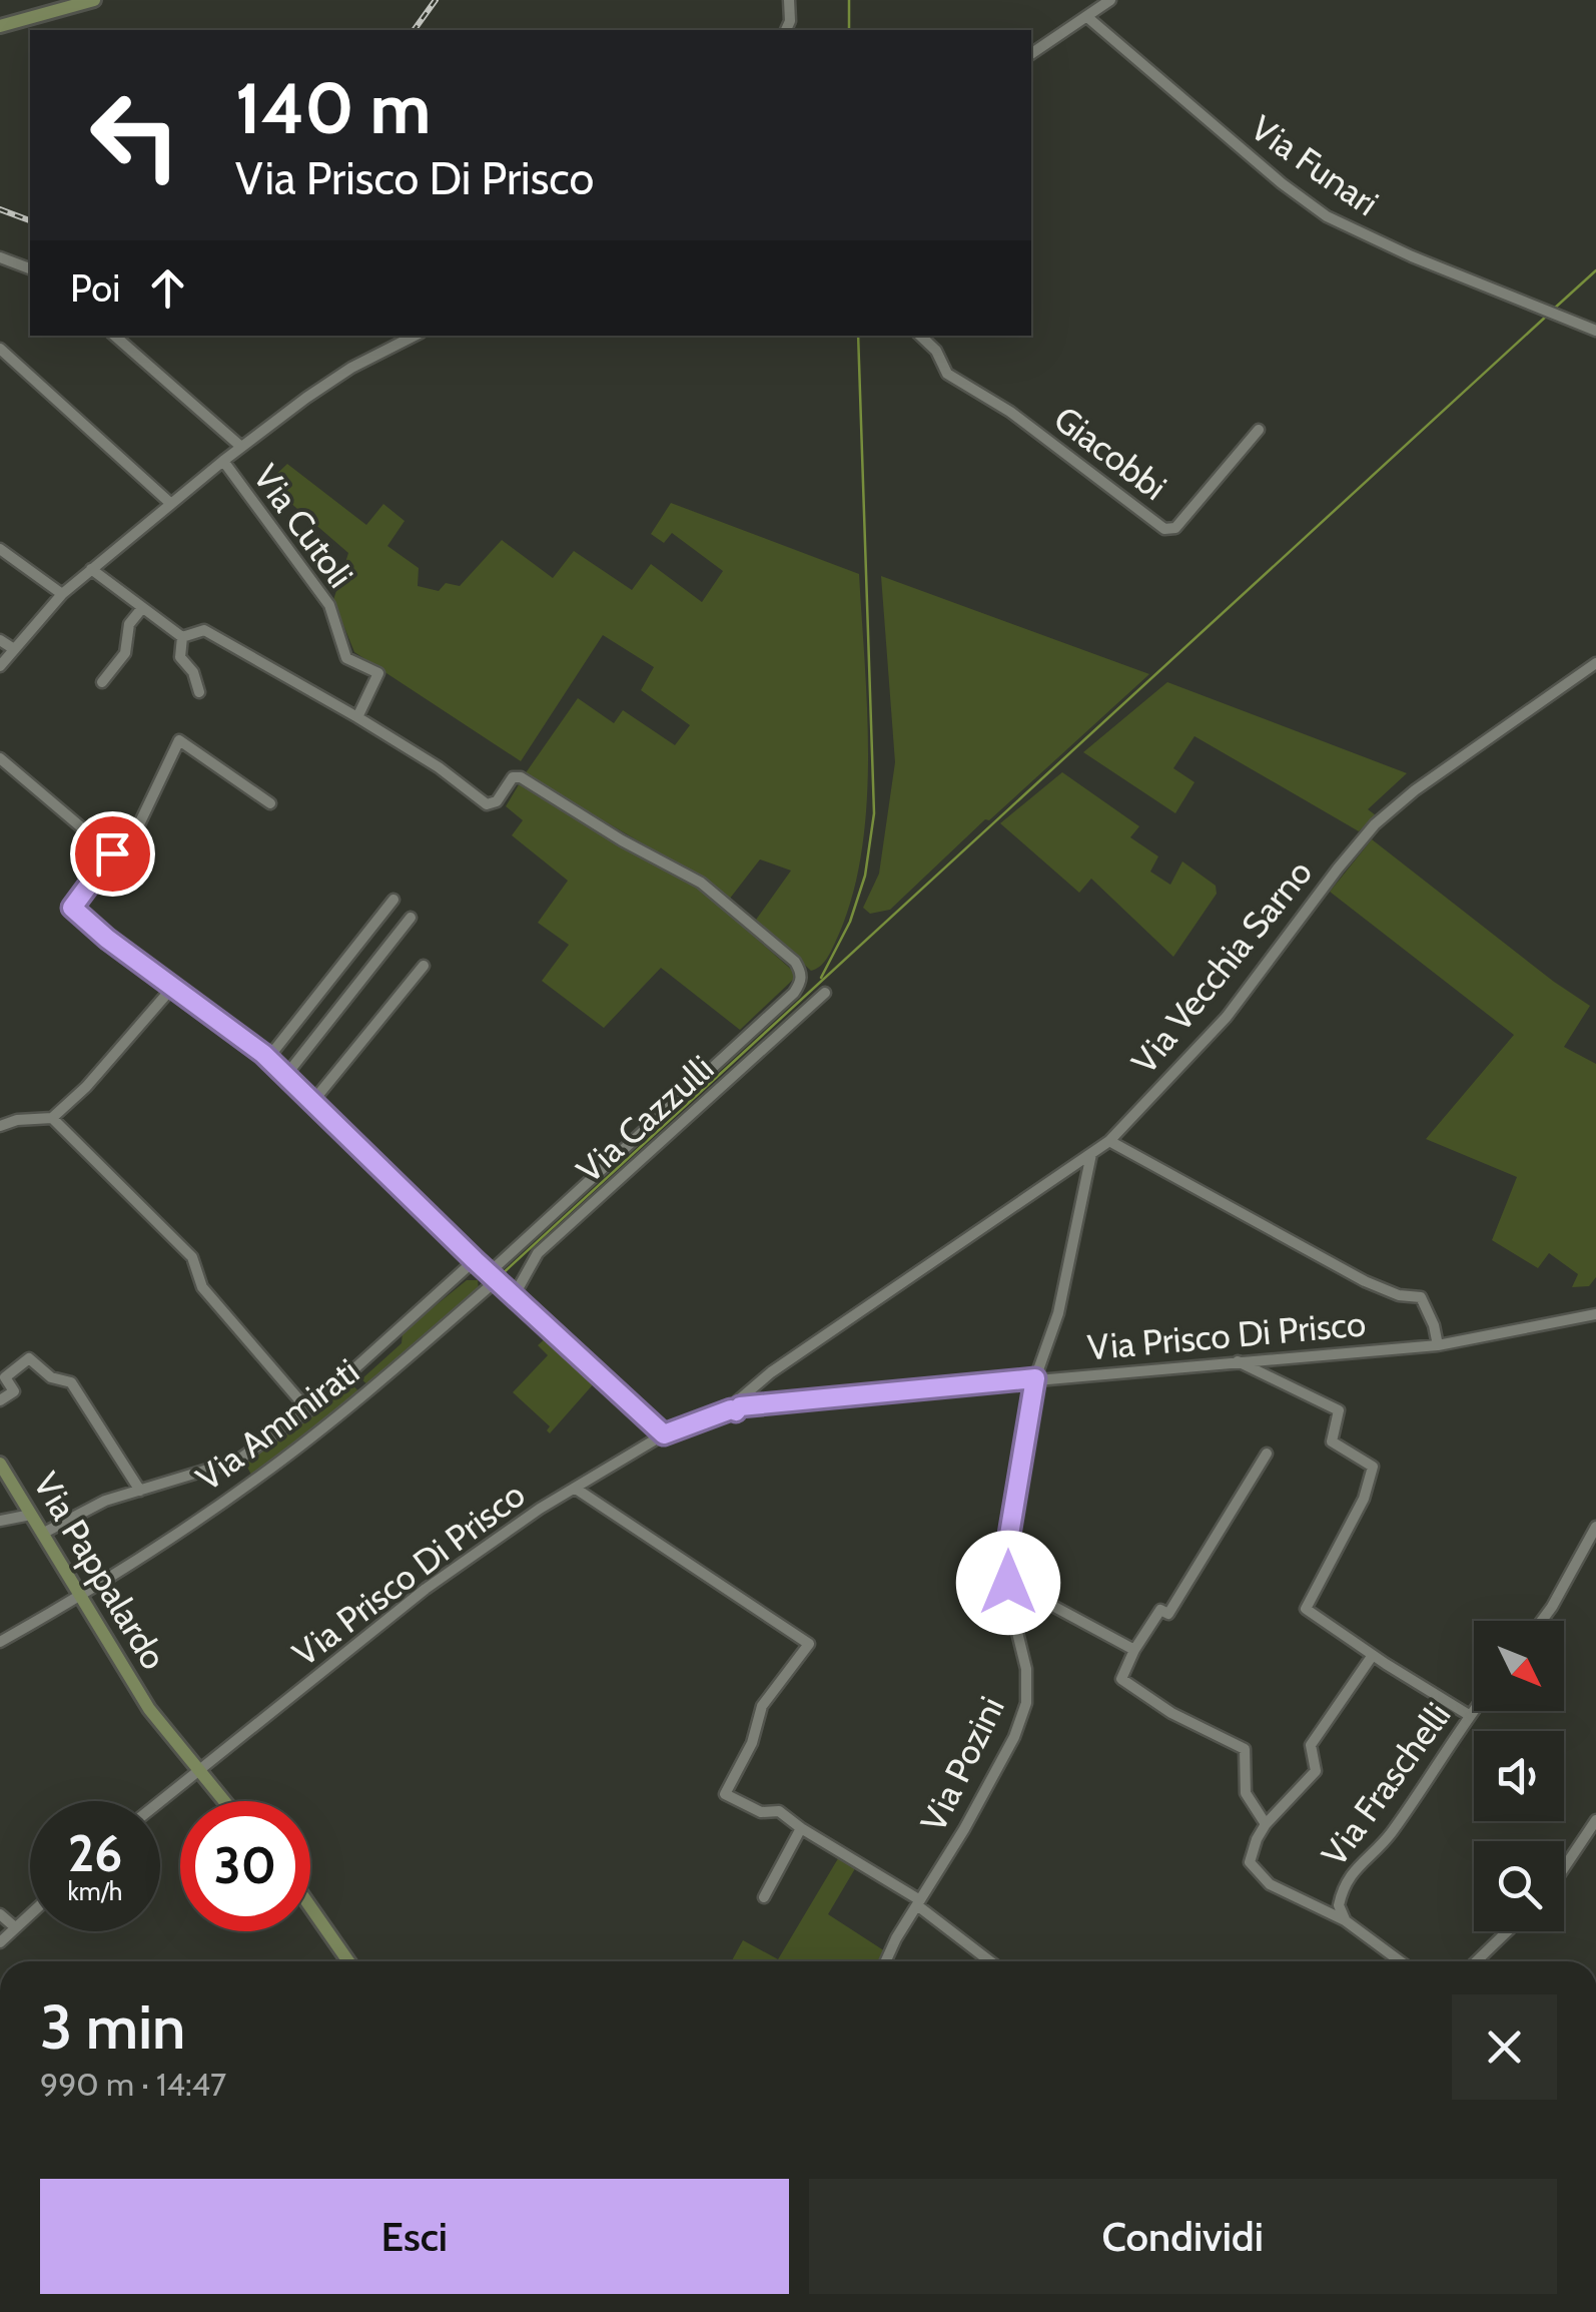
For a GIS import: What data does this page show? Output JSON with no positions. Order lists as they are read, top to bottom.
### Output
{
  "streets": {
    "main road": ["Via Pappalardo"],
    "street": [
      "Via Funari",
      "Giacobbi",
      "Via Cutoli",
      "Via Vecchia Sarno",
      "Via Cazzulli",
      "Via Prisco Di Prisco",
      "Via Ammirati",
      "Via Pozini",
      "Via Fraschelli"
    ]
  },
  "crossings": [
    ["Via Cutoli", "Via Ammirati"],
    ["Via Vecchia Sarno", "Via Prisco Di Prisco"],
    ["Via Vecchia Sarno", "Via Pozini"],
    ["Via Prisco Di Prisco", "Via Pappalardo"],
    ["Via Prisco Di Prisco", "Via Pozini"],
    ["Via Ammirati", "Via Pappalardo"]
  ],
  "north": "bottom right",
  "page": {
    "turn": ["140 m", "Via Prisco Di Prisco"],
    "then": "Poi",
    "speed": "26 km/h",
    "limit": "30",
    "heading": ["3 min", "990 m · 14:47"],
    "buttons": ["Esci", "Condividi"]
  }
}
